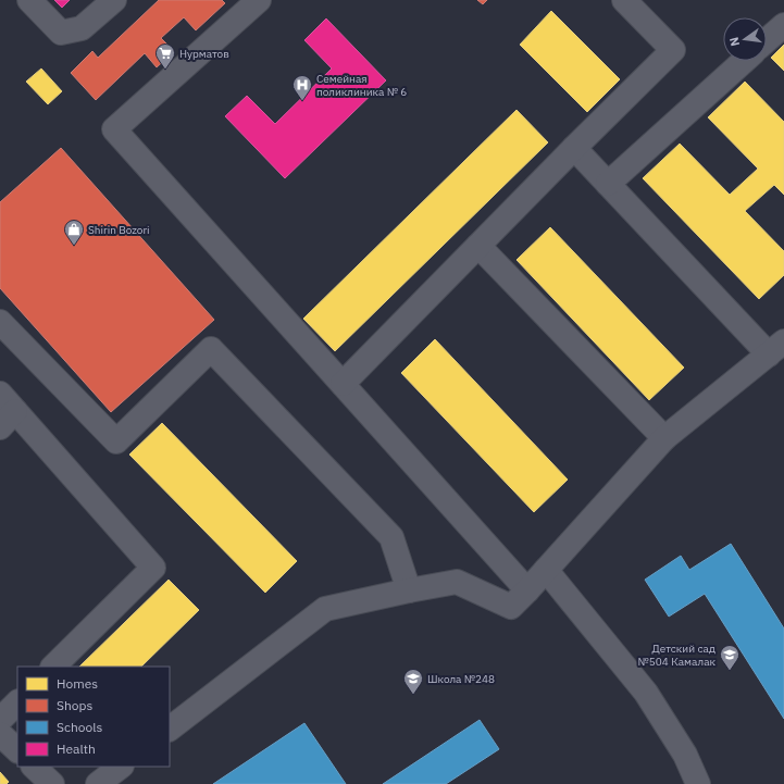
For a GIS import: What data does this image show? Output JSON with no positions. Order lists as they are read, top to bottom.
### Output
{
  "places": {
    "supermarket": ["Нурматов"],
    "hospital": ["Семейная поликлиника № 6"],
    "shop": ["Shirin Bozori"],
    "school or university": ["Детский сад №504 Камалак", "Школа №248"]
  },
  "legend": [
    "Homes",
    "Shops",
    "Schools",
    "Health"
  ],
  "north": "left"
}
